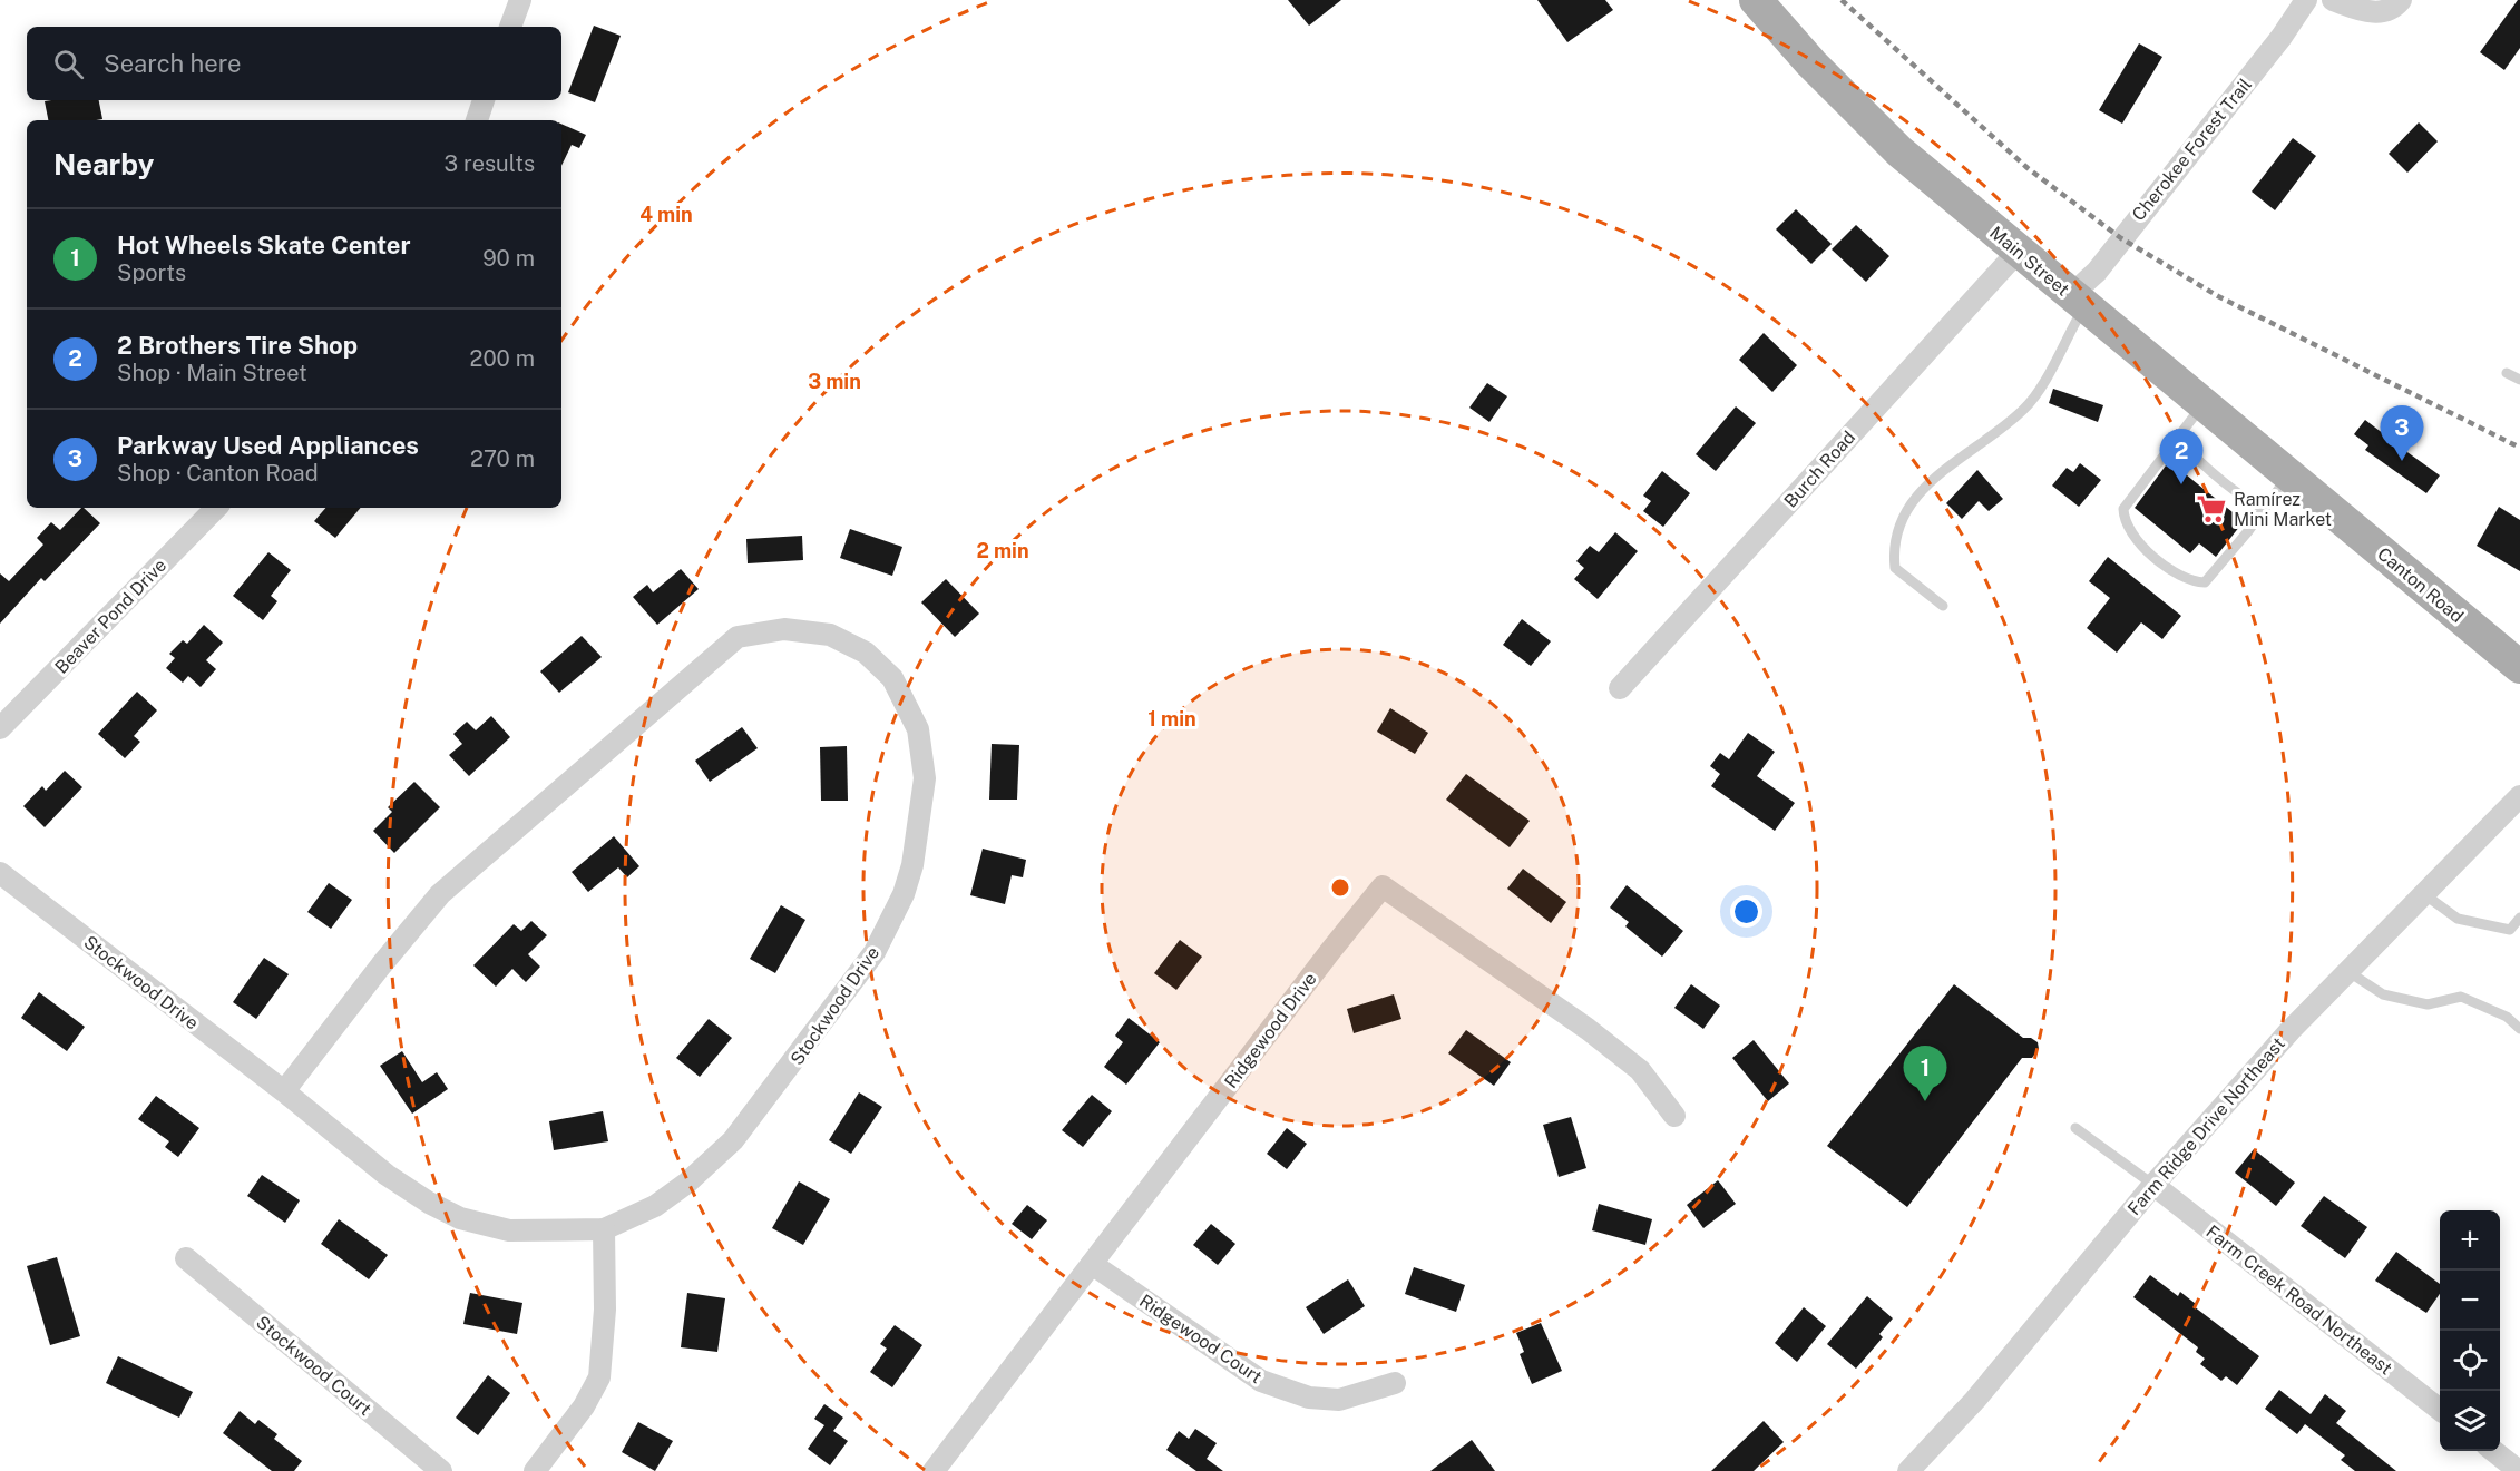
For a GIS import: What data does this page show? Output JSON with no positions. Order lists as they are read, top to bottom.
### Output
{
  "streets": {
    "main road": ["Main Street", "Canton Road"],
    "street": [
      "Cherokee Forest Trail",
      "Burch Road",
      "Beaver Pond Drive",
      "Stockwood Drive",
      "Ridgewood Drive",
      "Farm Ridge Drive Northeast",
      "Farm Creek Road Northeast",
      "Ridgewood Court",
      "Stockwood Court"
    ]
  },
  "crossings": [
    ["Cherokee Forest Trail", "Main Street"],
    ["Main Street", "Burch Road"],
    ["Main Street", "Canton Road"],
    ["Ridgewood Drive", "Ridgewood Court"],
    ["Farm Ridge Drive Northeast", "Farm Creek Road Northeast"]
  ],
  "places": {
    "supermarket": ["Ramírez Mini Market"]
  },
  "page": {
    "search": "Search here",
    "heading": ["Nearby", "3 results"],
    "list": [
      {
        "mark": "1",
        "name": "Hot Wheels Skate Center",
        "note": "Sports",
        "value": "90 m"
      },
      {
        "mark": "2",
        "name": "2 Brothers Tire Shop",
        "note": "Shop · Main Street",
        "value": "200 m"
      },
      {
        "mark": "3",
        "name": "Parkway Used Appliances",
        "note": "Shop · Canton Road",
        "value": "270 m"
      }
    ],
    "pins": ["3", "2", "1"],
    "map_buttons": ["+", "−"]
  },
  "rings": [
    "4 min",
    "3 min",
    "2 min",
    "1 min"
  ]
}
